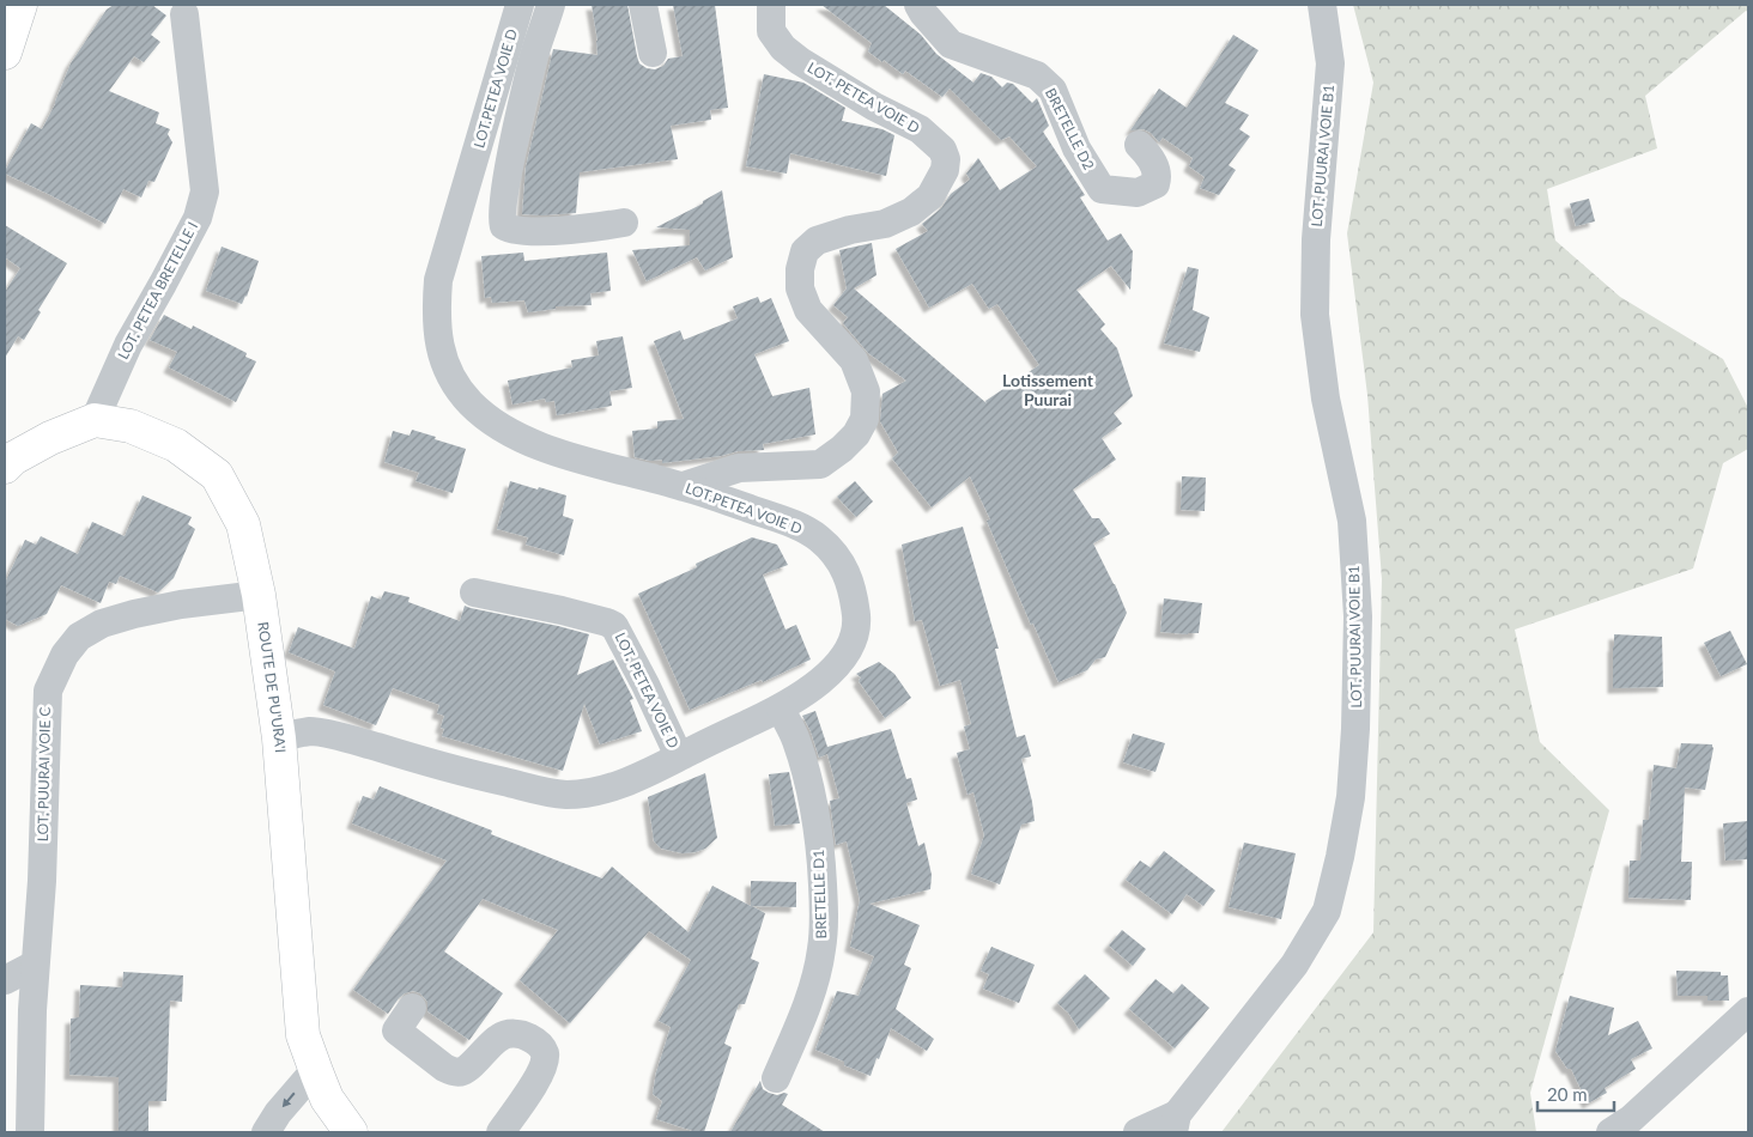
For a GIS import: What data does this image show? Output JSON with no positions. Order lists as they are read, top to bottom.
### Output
{
  "streets": {
    "main road": ["ROUTE DE PU'URA'I"],
    "street": [
      "LOT.PETEA VOIE D",
      "LOT. PETEA VOIE D",
      "BRETELLE D2",
      "LOT. PUURAI VOIE B1",
      "LOT. PETEA BRETELLE I",
      "LOT. PUURAI VOIE C",
      "BRETELLE D1"
    ]
  },
  "crossings": [
    ["LOT.PETEA VOIE D", "LOT. PETEA VOIE D"],
    ["LOT.PETEA VOIE D", "ROUTE DE PU'URA'I"],
    ["LOT.PETEA VOIE D", "BRETELLE D1"],
    ["LOT. PETEA BRETELLE I", "ROUTE DE PU'URA'I"],
    ["ROUTE DE PU'URA'I", "LOT. PUURAI VOIE C"]
  ],
  "districts": ["Lotissement Puurai"],
  "scale_bar": "20 m"
}
